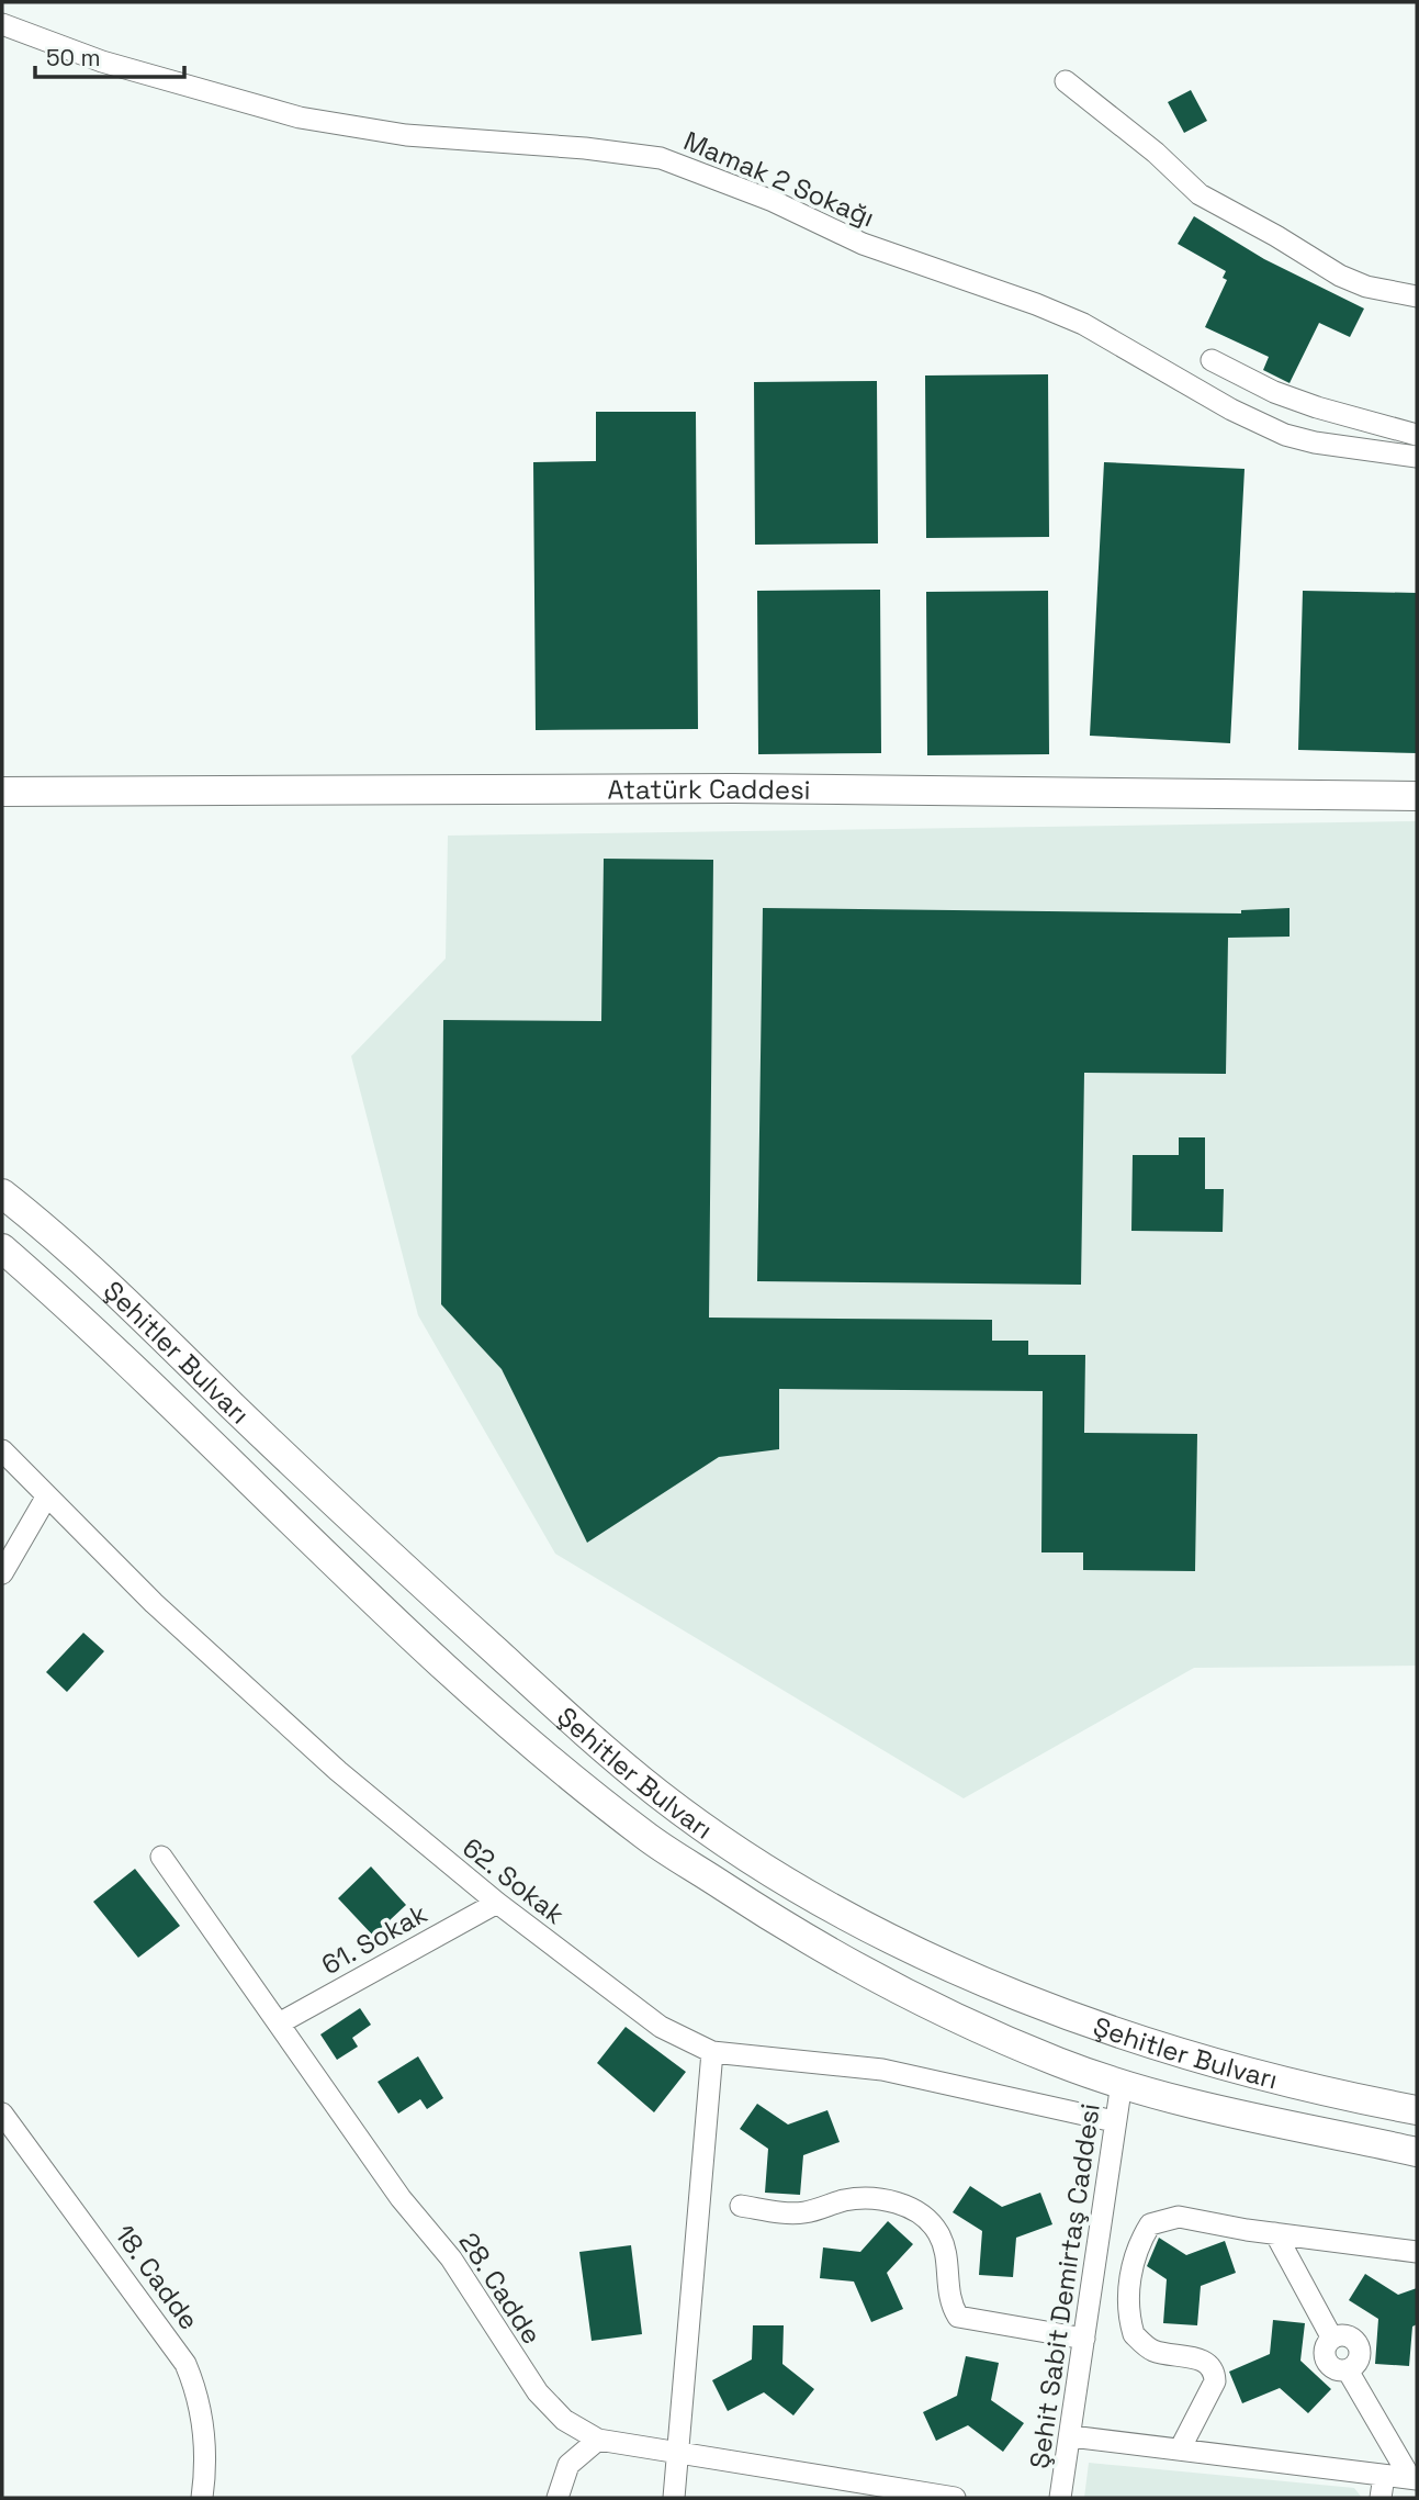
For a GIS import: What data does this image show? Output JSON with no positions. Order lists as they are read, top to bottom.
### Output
{
  "streets": {
    "main road": ["Atatürk Caddesi", "Şehitler Bulvarı"],
    "street": [
      "Mamak 2 Sokağı",
      "62. Sokak",
      "61. Sokak",
      "18. Cadde",
      "Şehit Sabit Demirtaş Caddesi",
      "28. Cadde"
    ]
  },
  "crossings": [
    ["Şehitler Bulvarı", "Şehit Sabit Demirtaş Caddesi"],
    ["62. Sokak", "61. Sokak"],
    ["62. Sokak", "Şehit Sabit Demirtaş Caddesi"],
    ["61. Sokak", "28. Cadde"]
  ],
  "scale_bar": "50 m"
}
